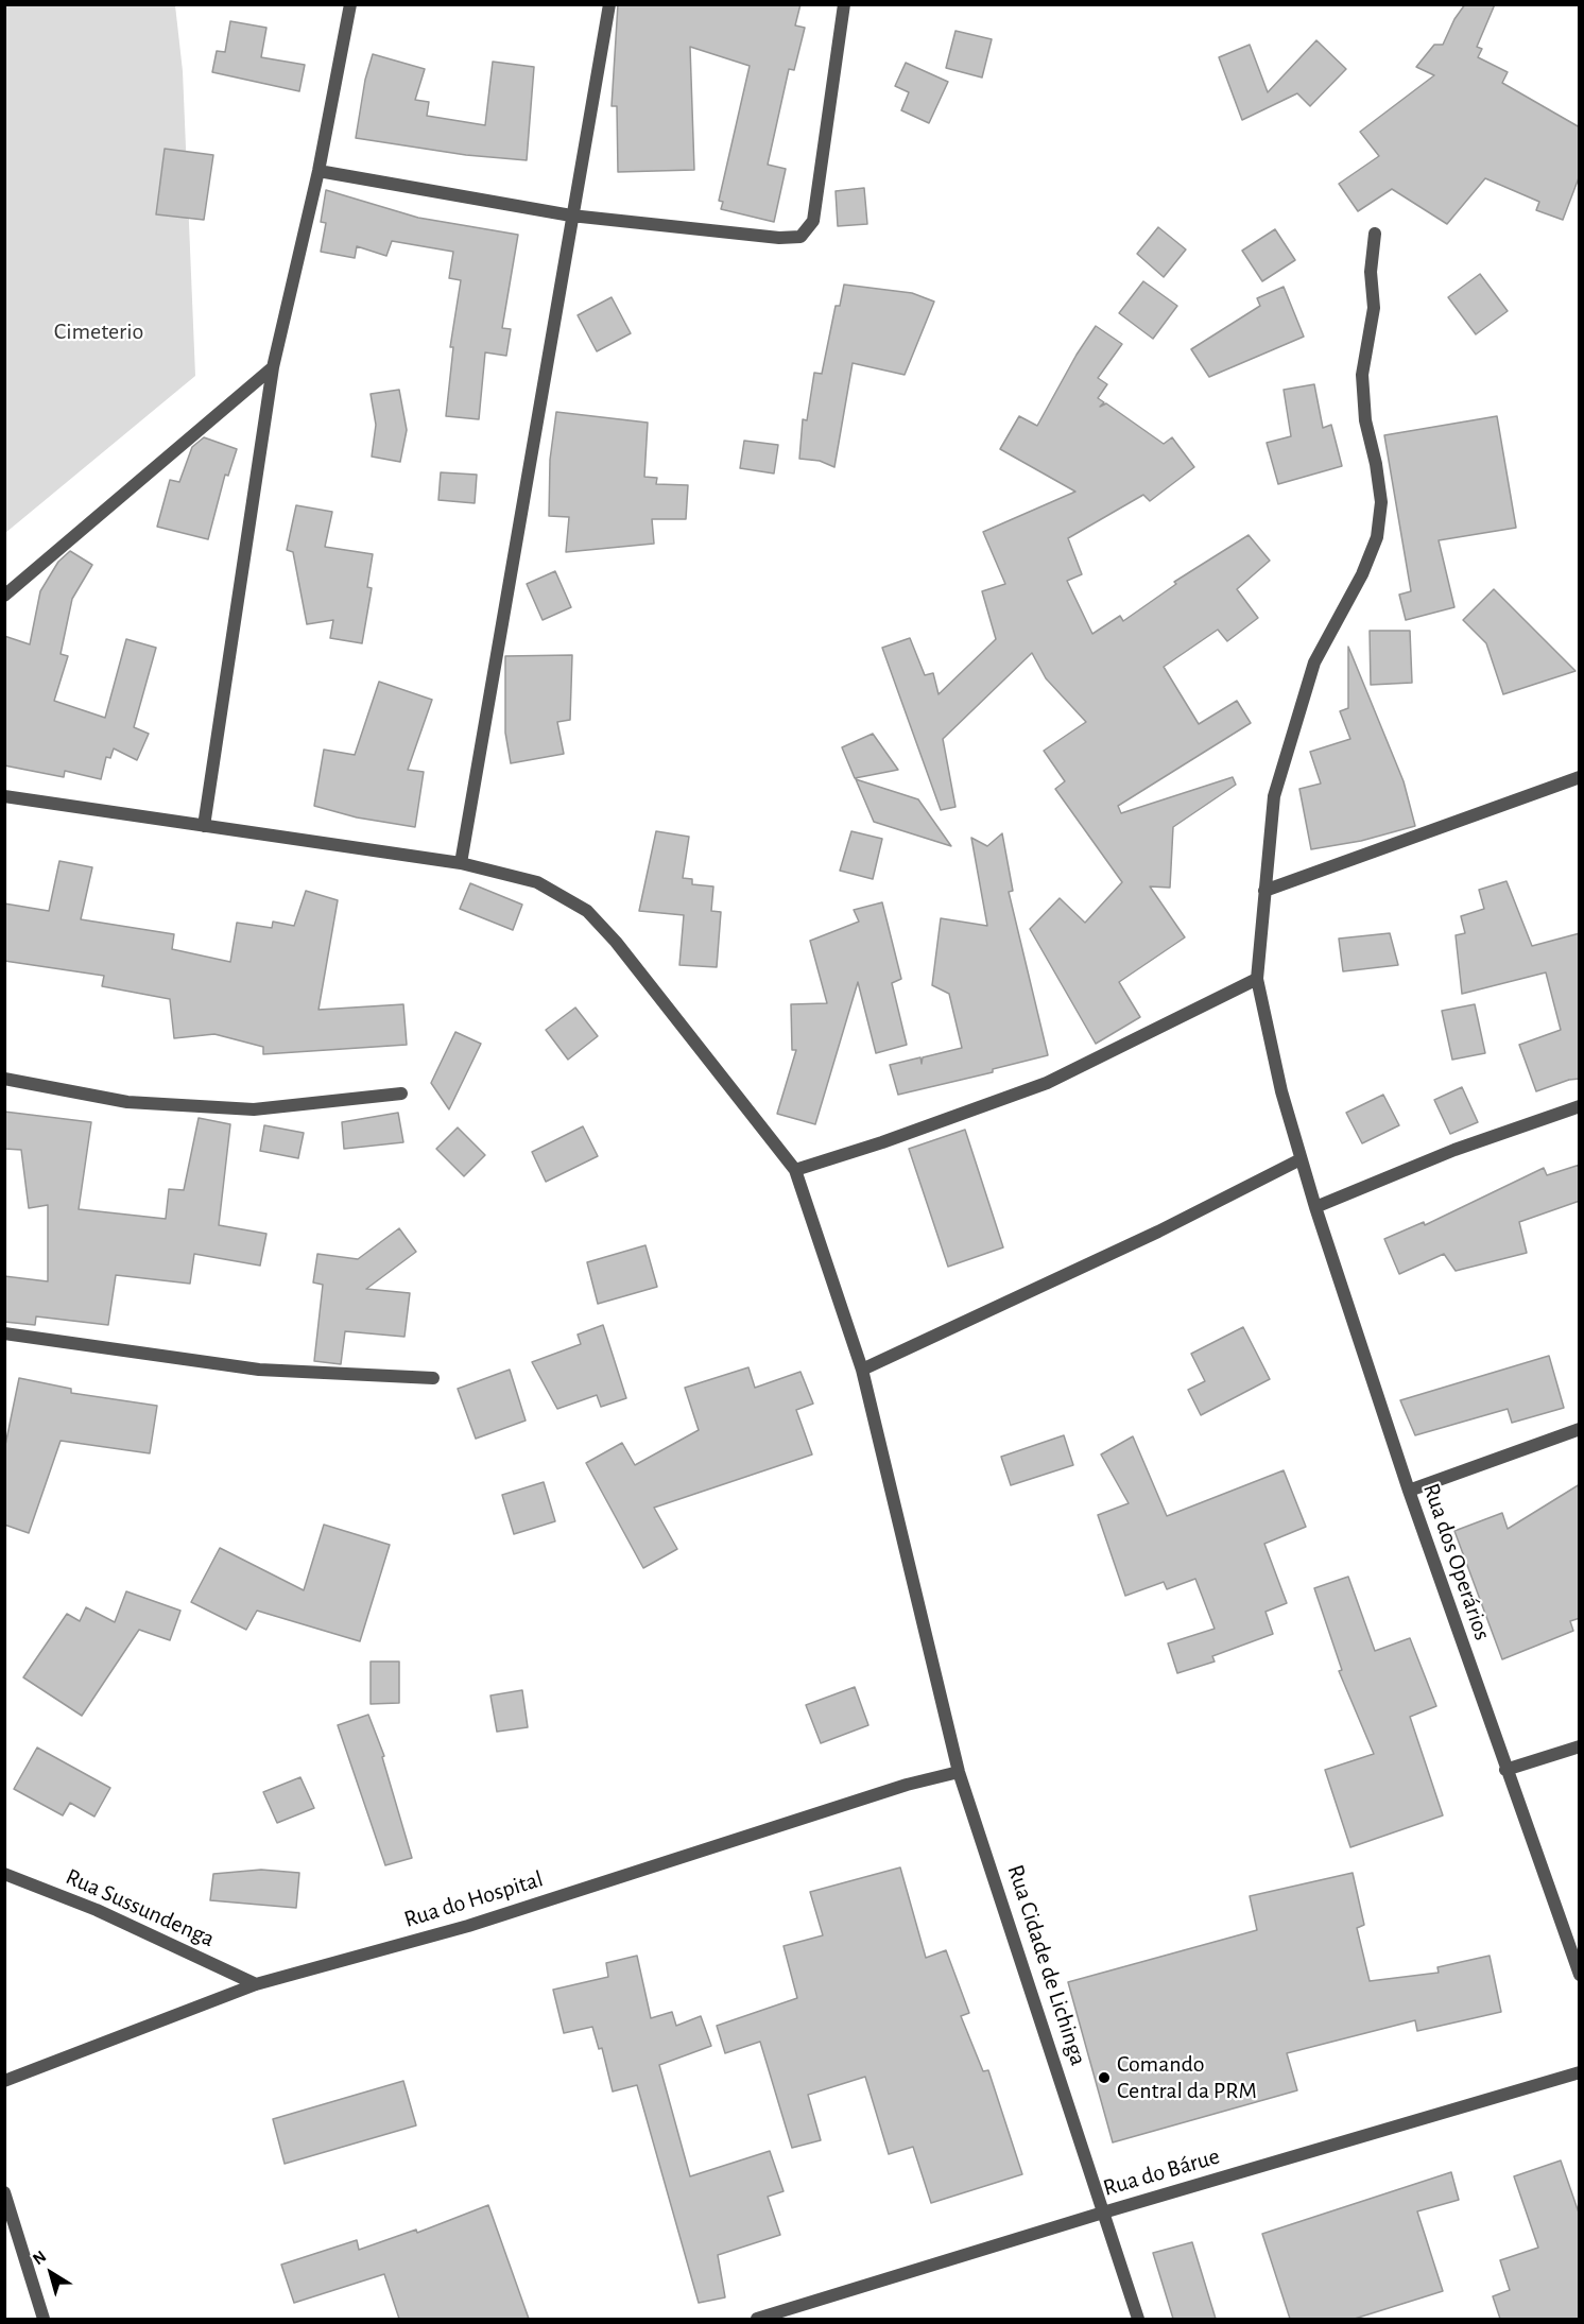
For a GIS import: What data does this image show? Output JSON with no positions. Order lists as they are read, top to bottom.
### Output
{
  "streets": {
    "street": [
      "Rua dos Operários",
      "Rua do Hospital",
      "Rua Sussundenga",
      "Rua Cidade de Lichinga",
      "Rua do Bárue"
    ]
  },
  "crossings": [
    ["Rua do Hospital", "Rua Sussundenga"],
    ["Rua do Hospital", "Rua Cidade de Lichinga"],
    ["Rua Cidade de Lichinga", "Rua do Bárue"]
  ],
  "parks": ["Cimeterio"],
  "places": ["Comando Central da PRM"],
  "north": "top left"
}
